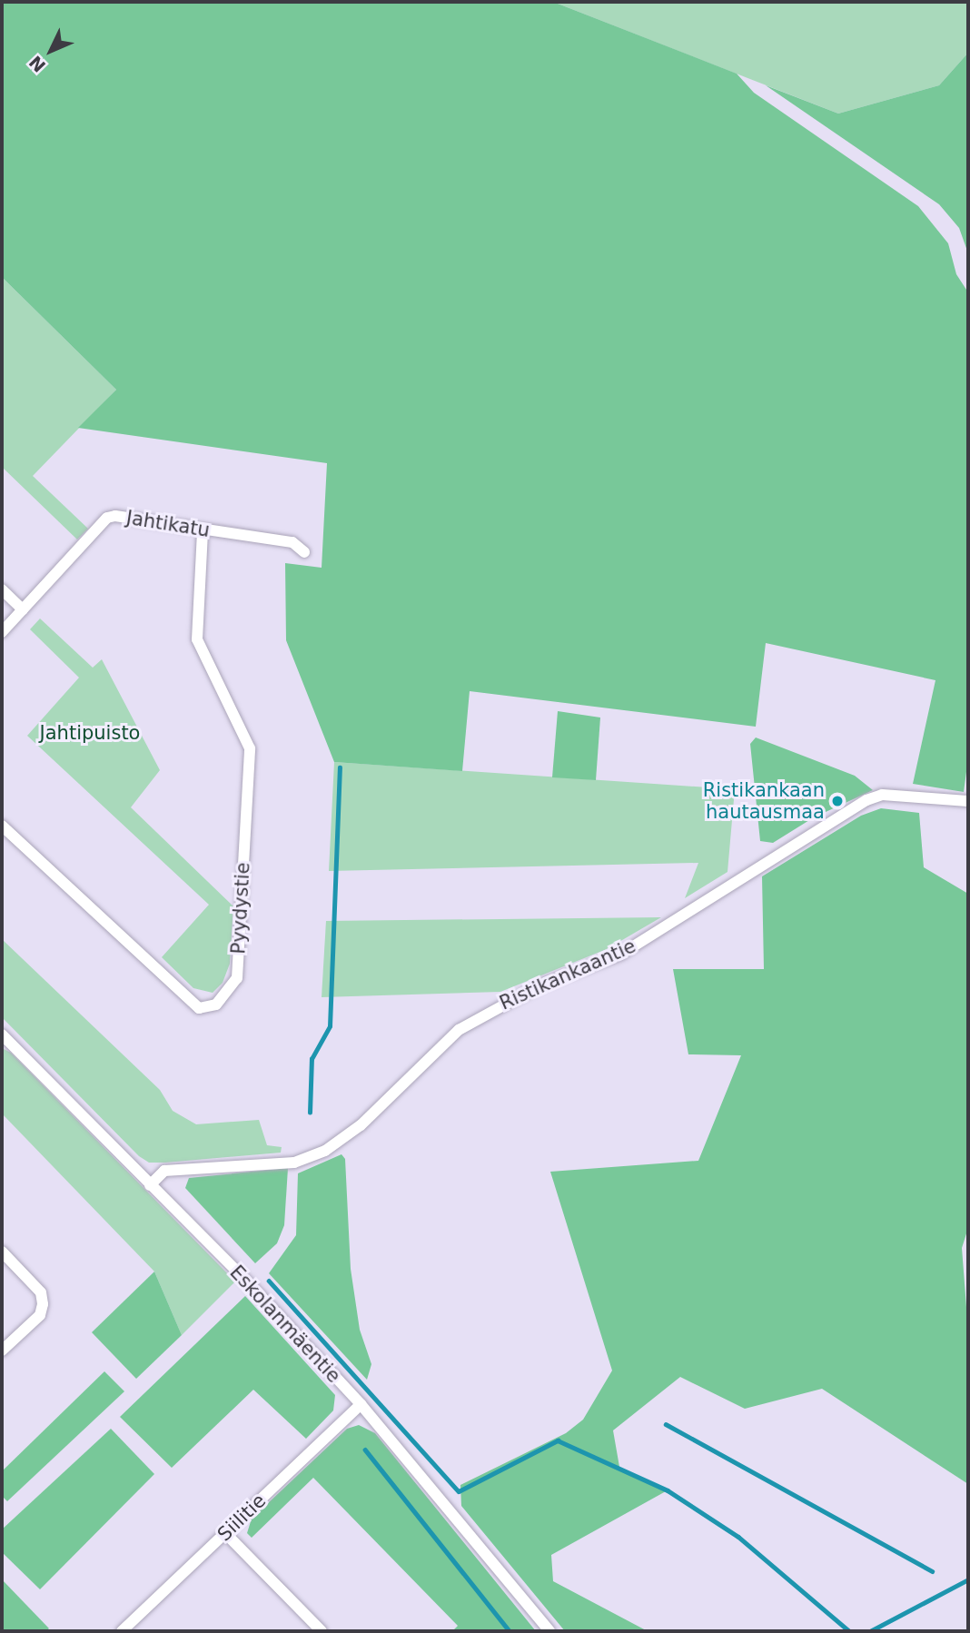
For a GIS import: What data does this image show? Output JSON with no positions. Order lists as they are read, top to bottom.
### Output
{
  "streets": {
    "street": [
      "Jahtikatu",
      "Pyydystie",
      "Ristikankaantie",
      "Eskolanmäentie",
      "Siilitie"
    ]
  },
  "crossings": [
    ["Jahtikatu", "Pyydystie"],
    ["Ristikankaantie", "Eskolanmäentie"],
    ["Eskolanmäentie", "Siilitie"]
  ],
  "parks": ["Jahtipuisto"],
  "places": ["Ristikankaan hautausmaa"],
  "north": "bottom left"
}
